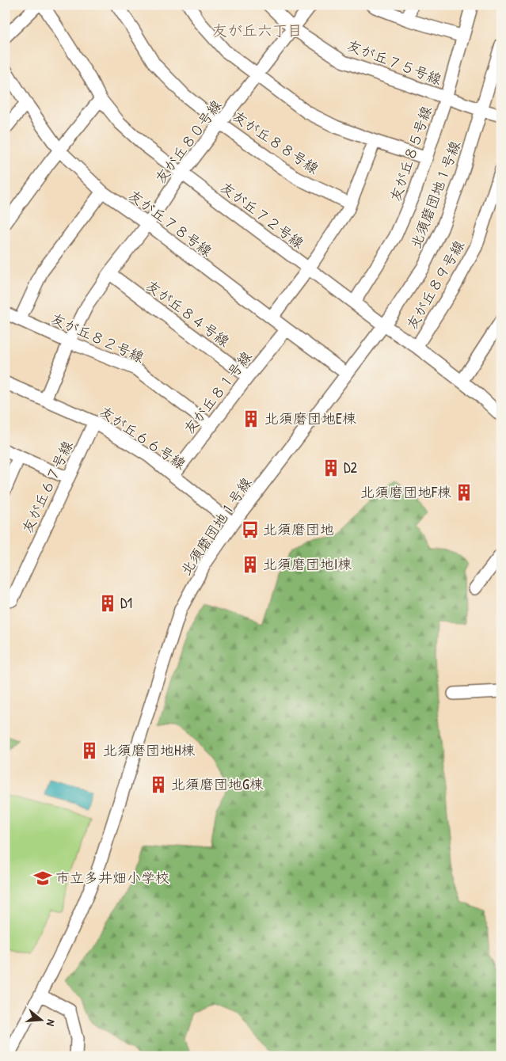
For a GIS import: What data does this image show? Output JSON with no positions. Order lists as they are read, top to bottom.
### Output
{
  "streets": {
    "street": [
      "友が丘７５号線",
      "友が丘８０号線",
      "友が丘８８号線",
      "友が丘８５号線",
      "北須磨団地１号線",
      "友が丘７２号線",
      "友が丘７８号線",
      "友が丘８９号線",
      "友が丘８４号線",
      "友が丘８２号線",
      "友が丘８１号線",
      "友が丘６６号線",
      "友が丘６７号線"
    ]
  },
  "crossings": [
    ["友が丘７５号線", "友が丘８０号線"],
    ["友が丘７５号線", "友が丘８５号線"],
    ["友が丘７５号線", "北須磨団地１号線"],
    ["友が丘８０号線", "友が丘８８号線"],
    ["友が丘８０号線", "友が丘７２号線"],
    ["友が丘８０号線", "友が丘７８号線"],
    ["友が丘８０号線", "友が丘８４号線"],
    ["友が丘８０号線", "友が丘８２号線"],
    ["友が丘８０号線", "友が丘６６号線"],
    ["友が丘８５号線", "友が丘７２号線"],
    ["北須磨団地１号線", "友が丘７２号線"],
    ["北須磨団地１号線", "友が丘７８号線"],
    ["北須磨団地１号線", "友が丘６６号線"],
    ["友が丘７２号線", "友が丘８９号線"],
    ["友が丘７８号線", "友が丘８１号線"],
    ["友が丘８４号線", "友が丘８１号線"],
    ["友が丘８２号線", "友が丘８１号線"],
    ["友が丘８１号線", "友が丘６６号線"],
    ["友が丘６６号線", "友が丘６７号線"]
  ],
  "districts": ["友が丘六丁目"],
  "places": {
    "building": [
      "北須磨団地E棟",
      "D2",
      "北須磨団地F棟",
      "北須磨団地I棟",
      "D1",
      "北須磨団地H棟",
      "北須磨団地G棟"
    ],
    "bus stop": ["北須磨団地"],
    "school or university": ["市立多井畑小学校"]
  },
  "north": "right"
}
